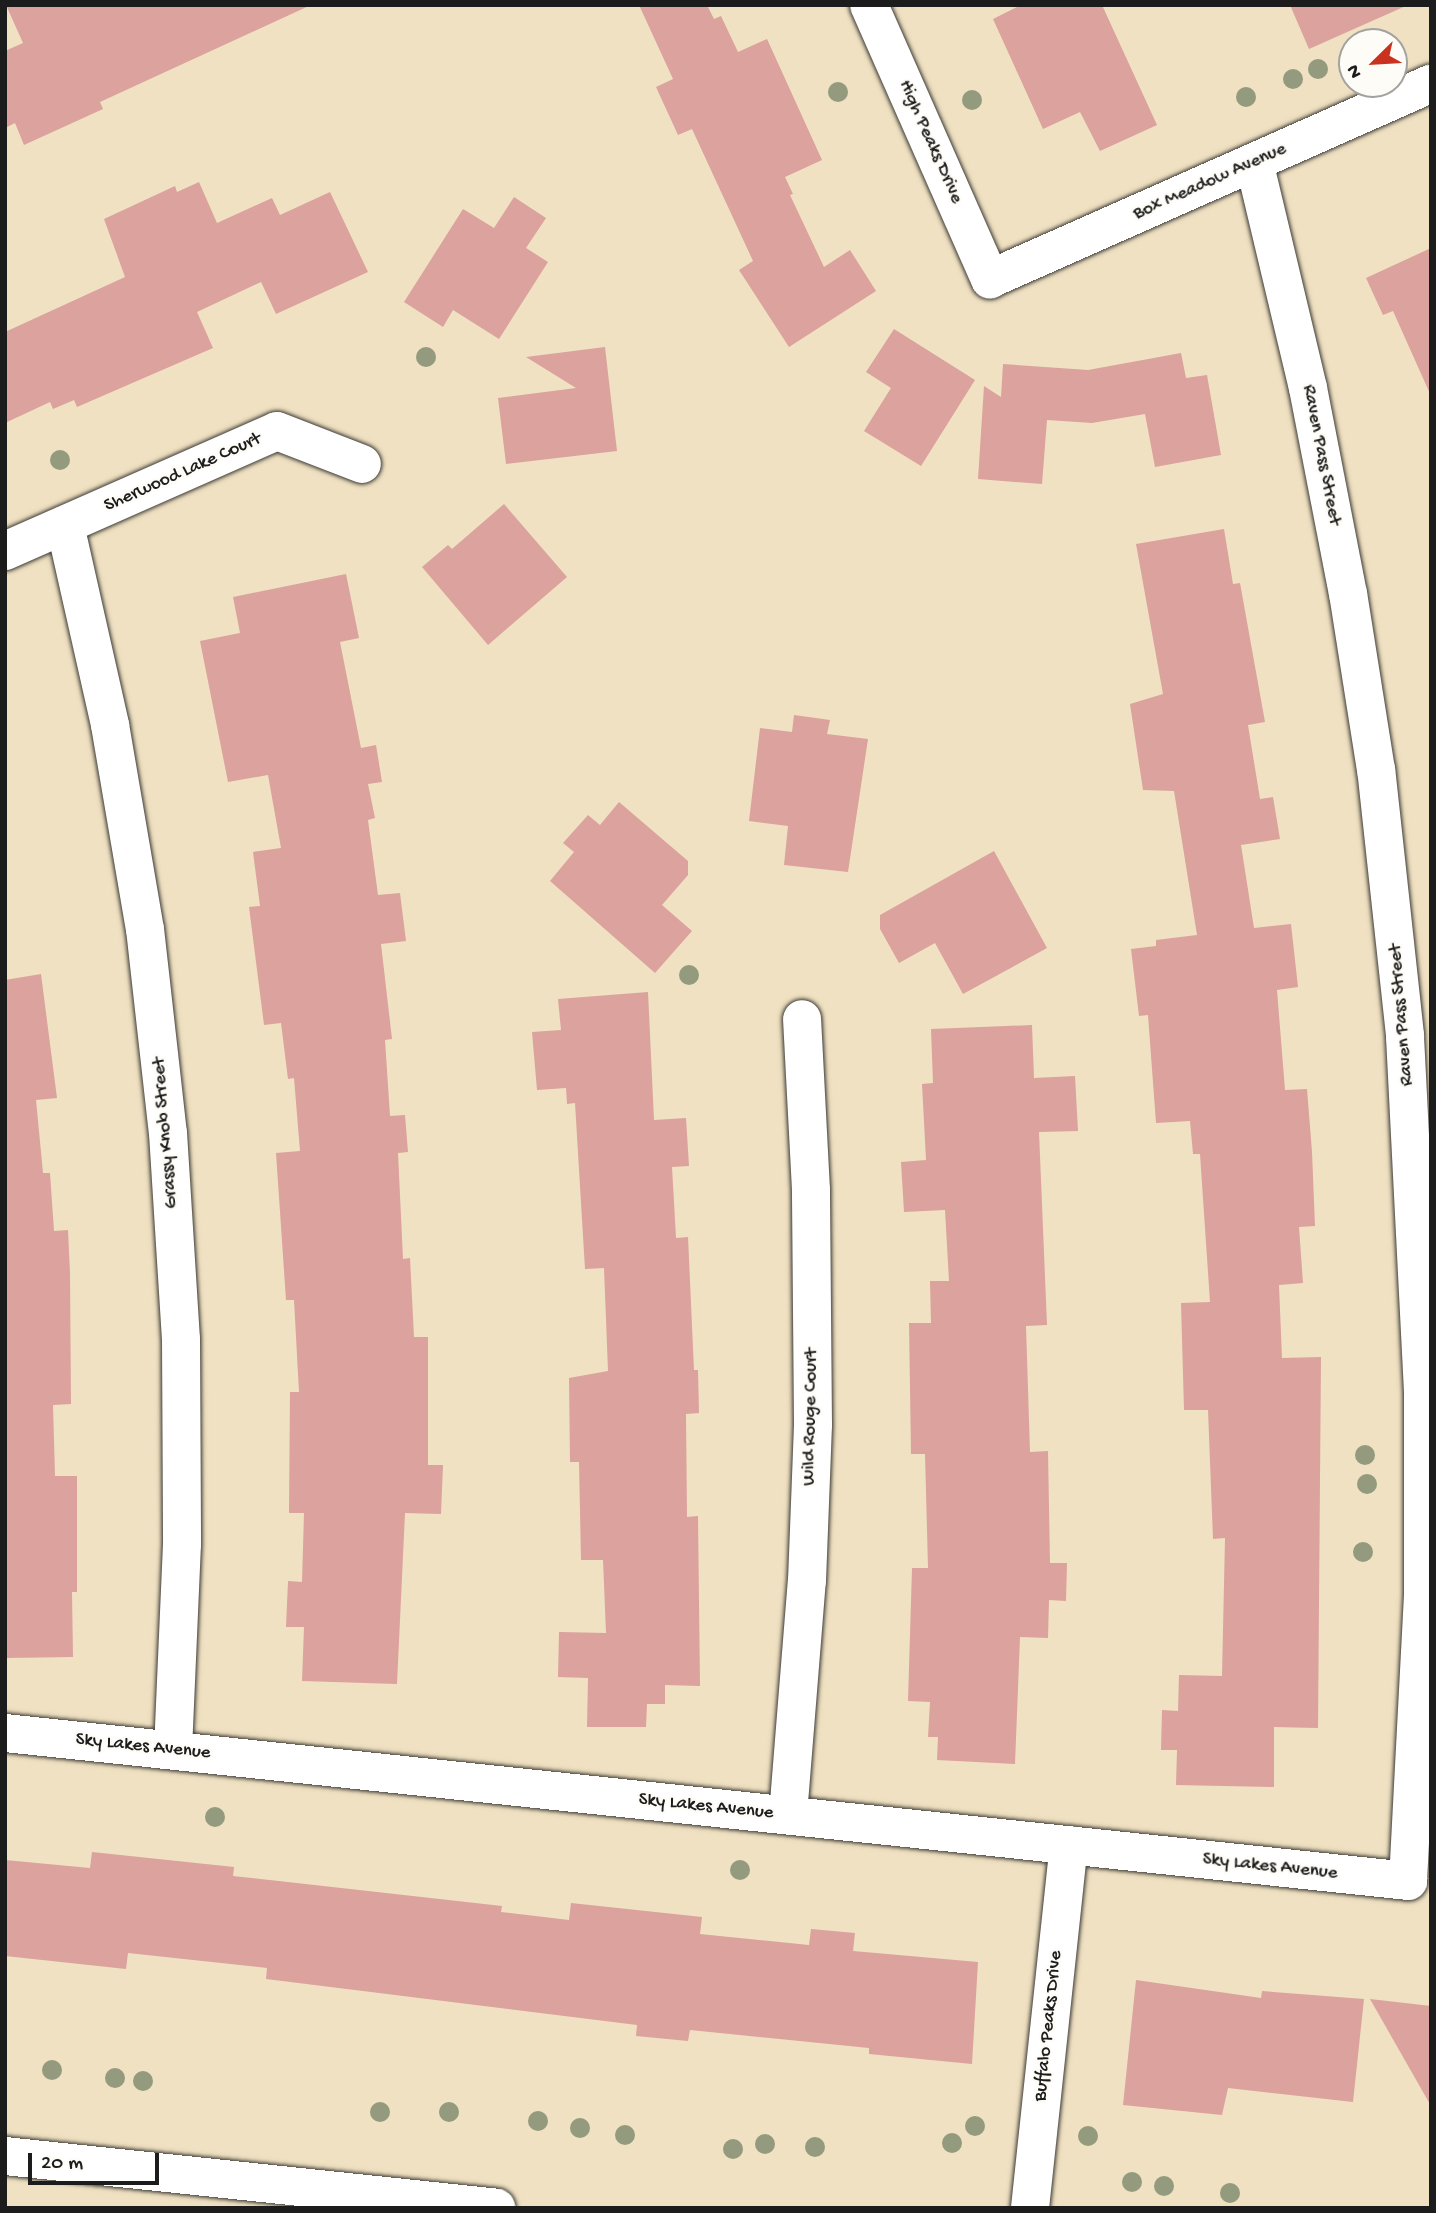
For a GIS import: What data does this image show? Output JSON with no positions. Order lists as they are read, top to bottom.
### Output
{
  "streets": {
    "street": [
      "High Peaks Drive",
      "Box Meadow Avenue",
      "Raven Pass Street",
      "Sherwood Lake Court",
      "Grassy Knob Street",
      "Wild Rouge Court",
      "Sky Lakes Avenue",
      "Buffalo Peaks Drive"
    ]
  },
  "crossings": [
    ["High Peaks Drive", "Box Meadow Avenue"],
    ["Box Meadow Avenue", "Raven Pass Street"],
    ["Raven Pass Street", "Sky Lakes Avenue"],
    ["Sherwood Lake Court", "Grassy Knob Street"],
    ["Grassy Knob Street", "Sky Lakes Avenue"],
    ["Wild Rouge Court", "Sky Lakes Avenue"],
    ["Sky Lakes Avenue", "Buffalo Peaks Drive"]
  ],
  "scale_bar": "20 m",
  "north": "bottom left"
}
